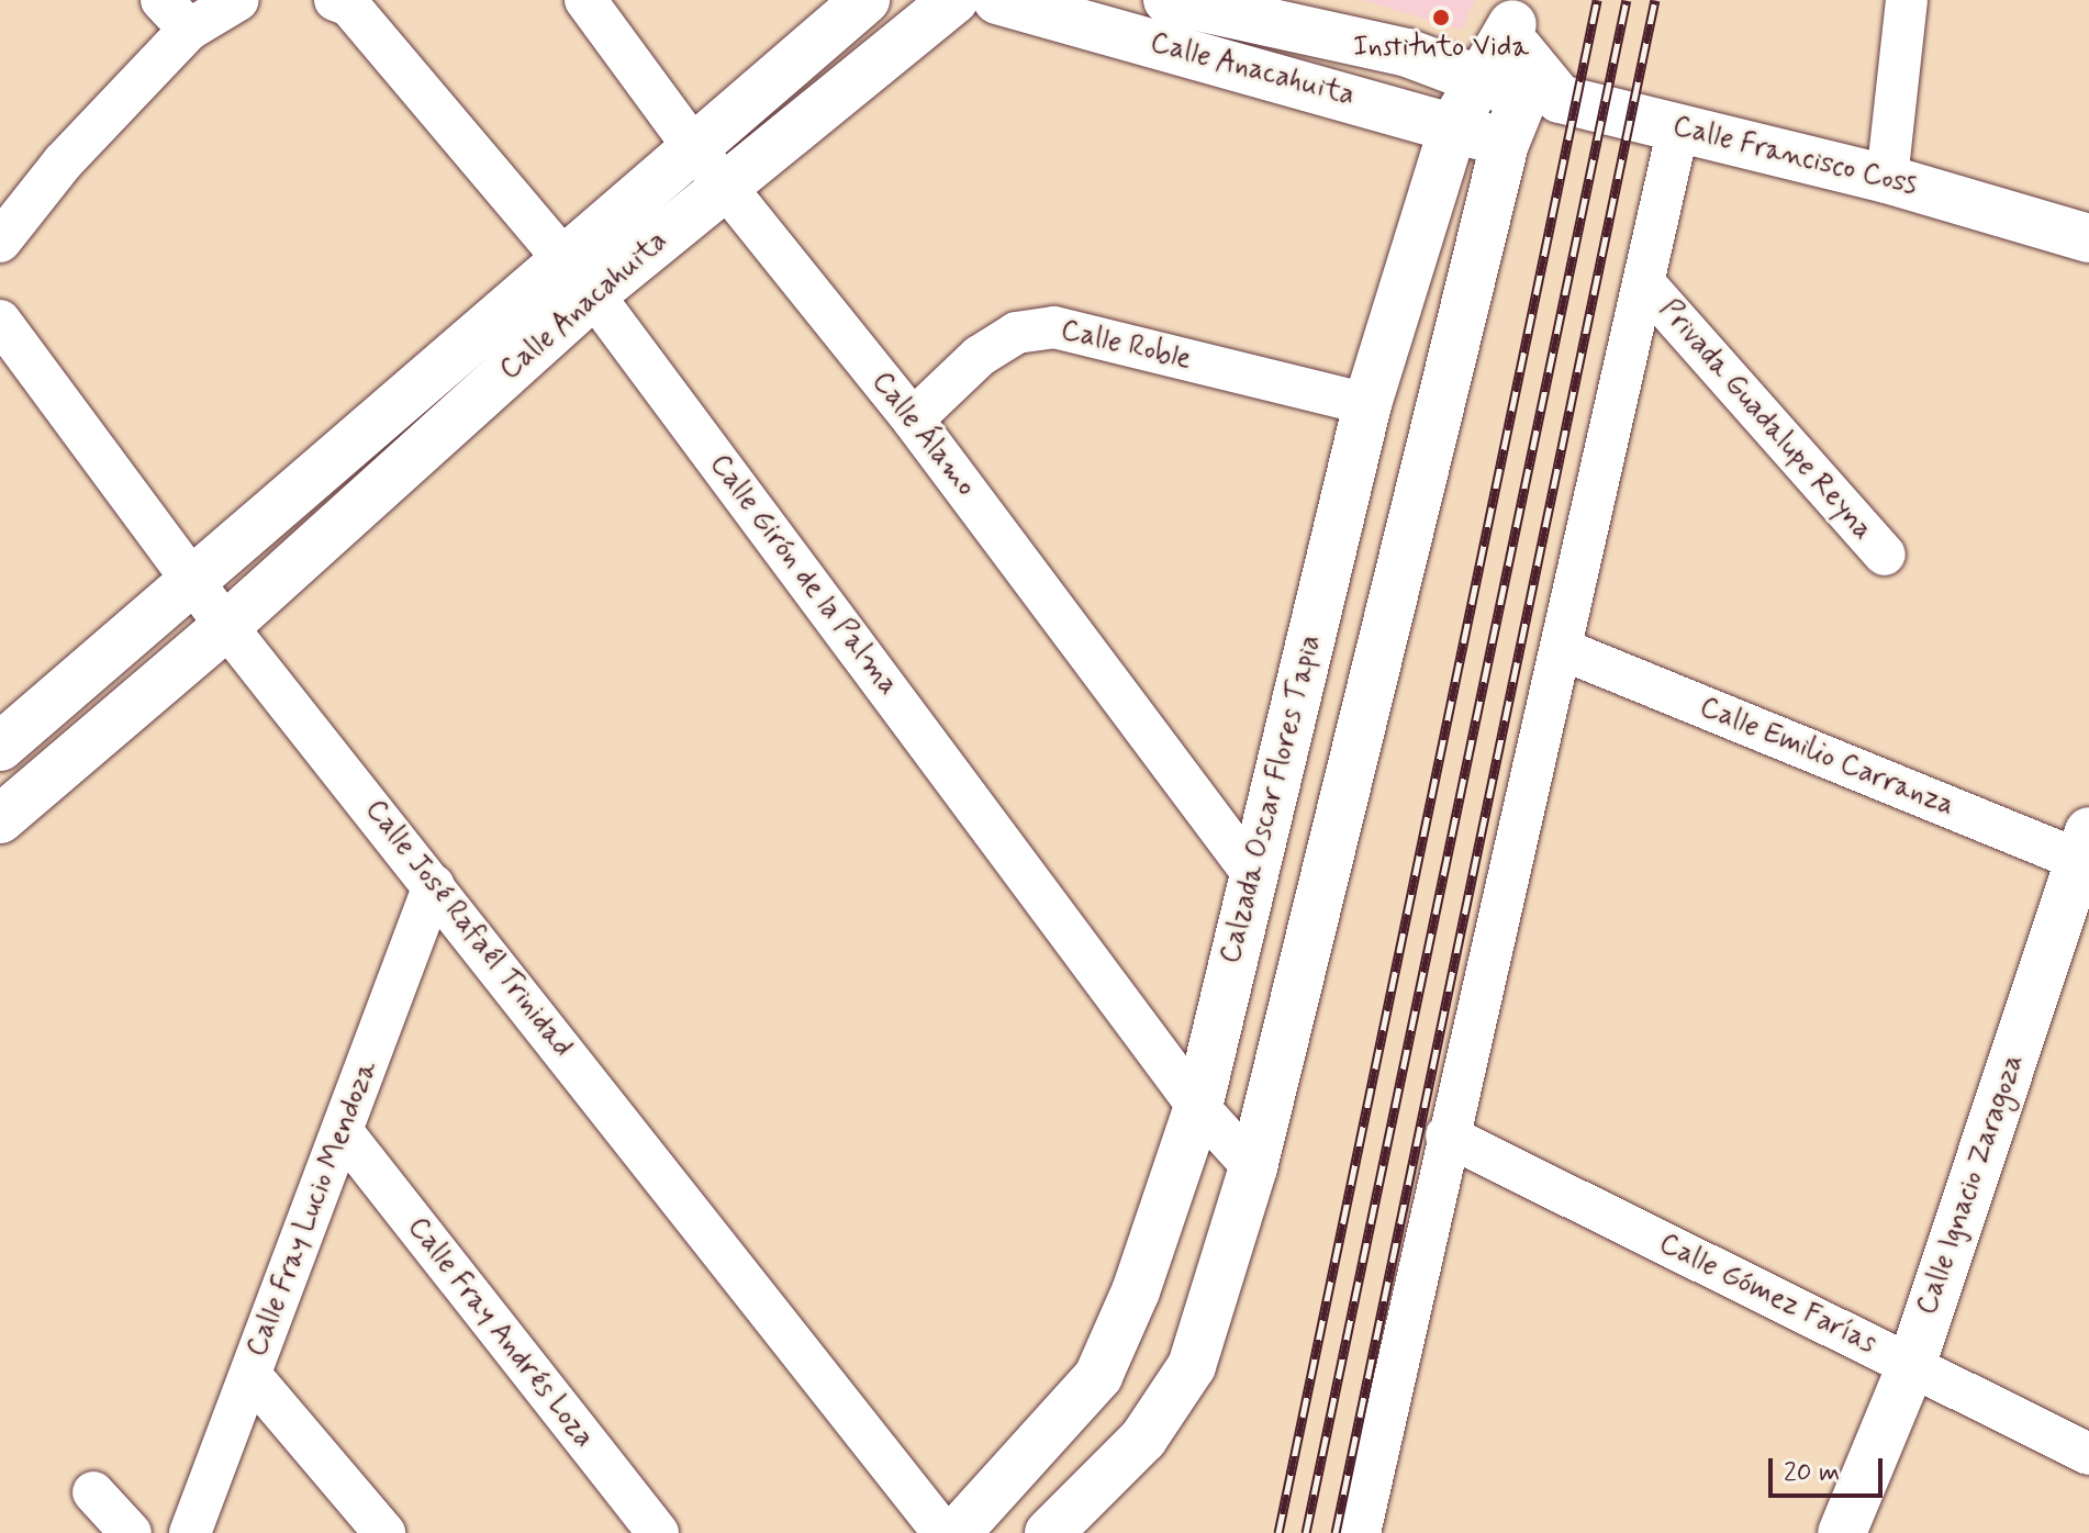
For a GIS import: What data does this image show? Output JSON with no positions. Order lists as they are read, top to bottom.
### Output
{
  "streets": {
    "street": [
      "Calle Anacahuita",
      "Calle Francisco Coss",
      "Calle Roble",
      "Privada Guadalupe Reyna",
      "Calle Álamo",
      "Calle Girón de la Palma",
      "Calle Emilio Carranza",
      "Calzada Oscar Flores Tapia",
      "Calle José Rafaél Trinidad",
      "Calle Ignacio Zaragoza",
      "Calle Fray Lucio Mendoza",
      "Calle Gómez Farías",
      "Calle Fray Andrés Loza"
    ]
  },
  "crossings": [
    ["Calle Anacahuita", "Calle Francisco Coss"],
    ["Calle Anacahuita", "Calle Álamo"],
    ["Calle Anacahuita", "Calle Girón de la Palma"],
    ["Calle Anacahuita", "Calzada Oscar Flores Tapia"],
    ["Calle Anacahuita", "Calle José Rafaél Trinidad"],
    ["Calle Roble", "Calle Álamo"],
    ["Calle Roble", "Calzada Oscar Flores Tapia"],
    ["Calle Álamo", "Calzada Oscar Flores Tapia"],
    ["Calle Girón de la Palma", "Calzada Oscar Flores Tapia"],
    ["Calle Emilio Carranza", "Calle Ignacio Zaragoza"],
    ["Calle José Rafaél Trinidad", "Calle Fray Lucio Mendoza"],
    ["Calle Ignacio Zaragoza", "Calle Gómez Farías"],
    ["Calle Fray Lucio Mendoza", "Calle Fray Andrés Loza"]
  ],
  "places": ["Instituto Vida"],
  "scale_bar": "20 m"
}
